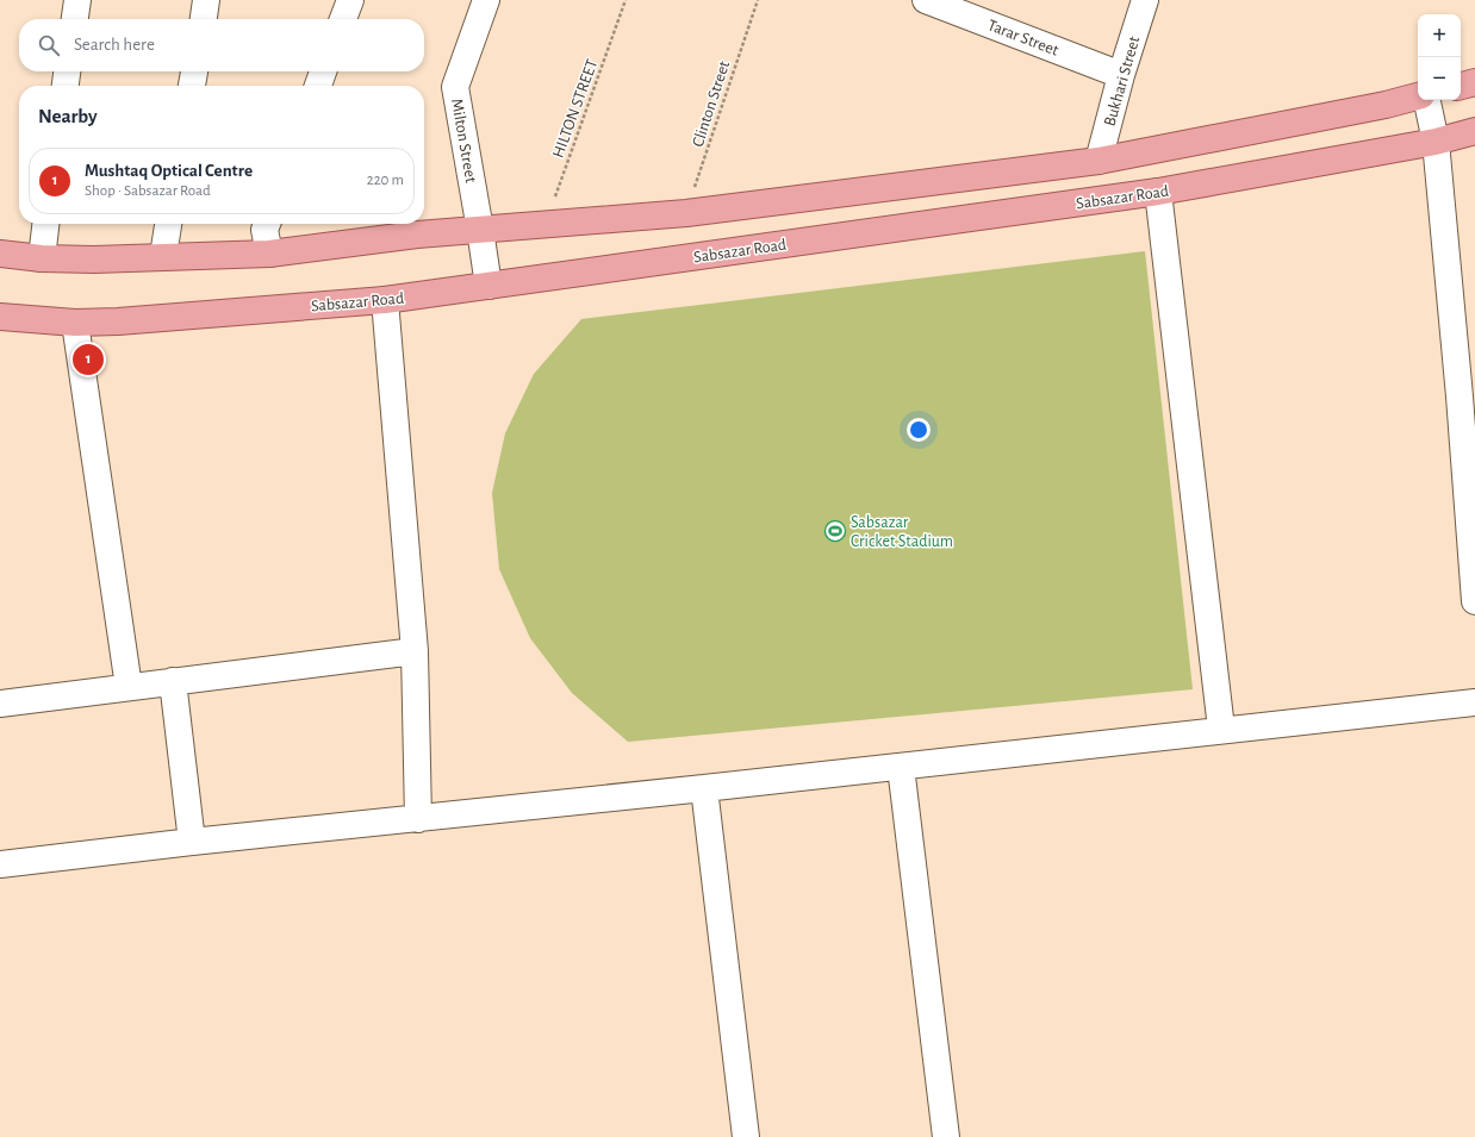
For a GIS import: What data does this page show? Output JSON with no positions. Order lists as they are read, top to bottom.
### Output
{
  "streets": {
    "main road": ["Sabsazar Road"],
    "street": ["Tarar Street", "Bukhari Street", "Milton Street"],
    "path": ["Clinton Street", "HILTON STREET"]
  },
  "crossings": [
    ["Tarar Street", "Bukhari Street"],
    ["Milton Street", "Sabsazar Road"]
  ],
  "places": {
    "sports": ["Sabsazar Cricket Stadium"]
  },
  "page": {
    "map_buttons": ["+", "−"],
    "search": "Search here",
    "heading": "Nearby",
    "list": [
      {
        "mark": "1",
        "name": "Mushtaq Optical Centre",
        "note": "Shop · Sabsazar Road",
        "value": "220 m"
      }
    ],
    "pins": "1"
  }
}
